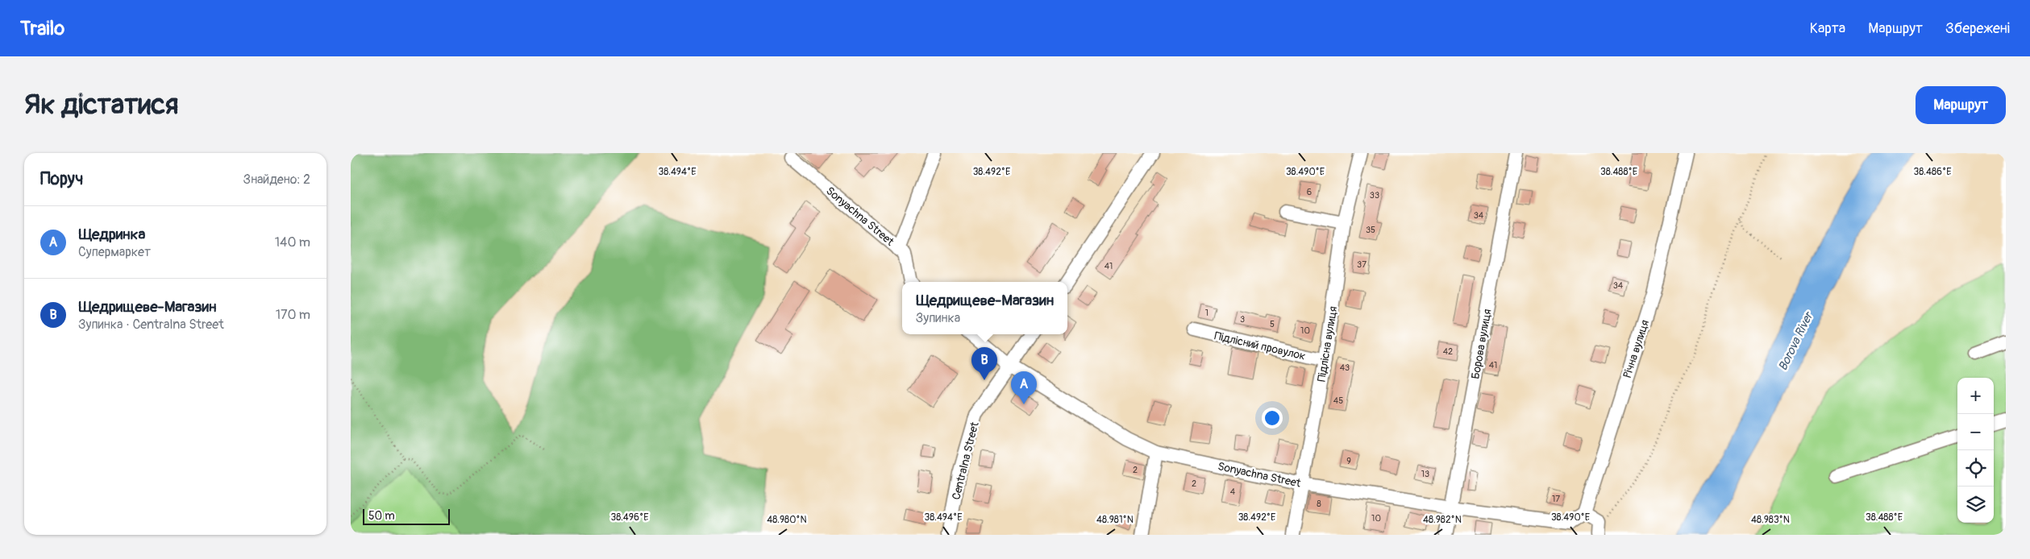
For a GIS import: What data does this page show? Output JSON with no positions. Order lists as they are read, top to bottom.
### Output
{
  "streets": {
    "street": [
      "Sonyachna Street",
      "Підлісна вулиця",
      "Борова вулиця",
      "Підлісний провулок",
      "Річна вулиця",
      "Centralna Street"
    ]
  },
  "crossings": [
    ["Sonyachna Street", "Підлісна вулиця"],
    ["Sonyachna Street", "Борова вулиця"],
    ["Sonyachna Street", "Річна вулиця"],
    ["Sonyachna Street", "Centralna Street"],
    ["Підлісна вулиця", "Підлісний провулок"]
  ],
  "water": ["Borova River"],
  "house_numbers": [
    "6",
    "33",
    "34",
    "35",
    "37",
    "41",
    "34",
    "1",
    "3",
    "5",
    "10",
    "42",
    "41",
    "43",
    "45",
    "9",
    "2",
    "13",
    "2",
    "4",
    "17",
    "8",
    "10"
  ],
  "scale_bar": "50 m",
  "page": {
    "header": "Trailo",
    "nav": ["Карта", "Маршрут", "Збережені"],
    "buttons": "Маршрут",
    "title": "Як дістатися",
    "heading": ["Поруч", "Знайдено: 2"],
    "list": [
      {
        "mark": "A",
        "name": "Щедринка",
        "note": "Супермаркет",
        "value": "140 m"
      },
      {
        "mark": "B",
        "name": "Щедрищеве-Магазин",
        "note": "Зупинка · Centralna Street",
        "value": "170 m"
      }
    ],
    "popup": ["Щедрищеве-Магазин", "Зупинка"],
    "pins": ["B", "A"],
    "map_buttons": ["+", "−"],
    "scale": "50 m"
  },
  "coordinates": [
    "38.494°E",
    "38.492°E",
    "38.490°E",
    "38.488°E",
    "38.486°E",
    "38.496°E",
    "48.980°N",
    "48.981°N",
    "48.982°N",
    "48.983°N"
  ]
}
